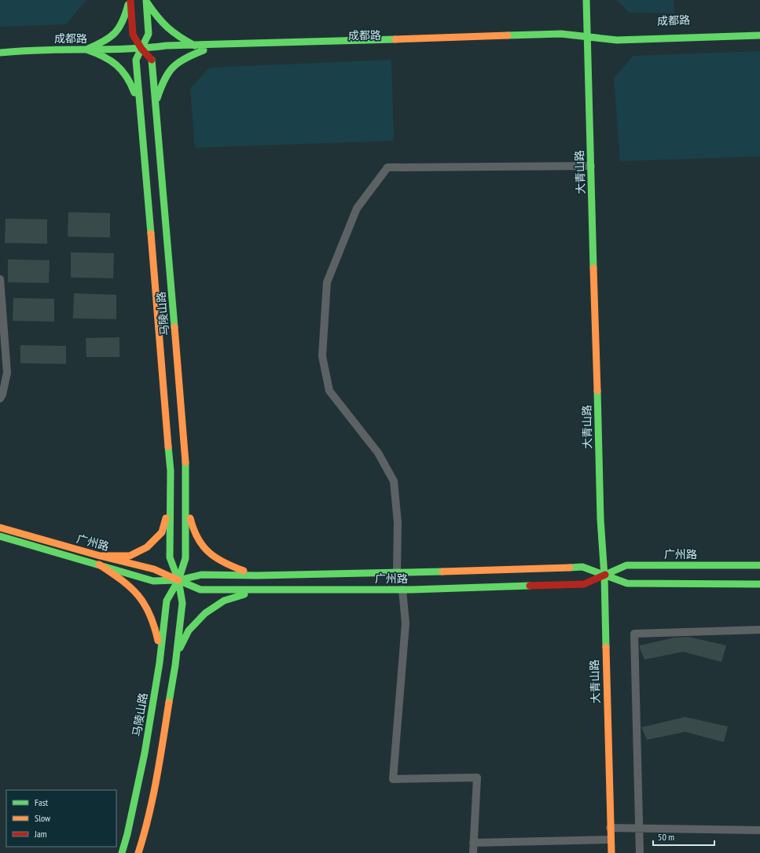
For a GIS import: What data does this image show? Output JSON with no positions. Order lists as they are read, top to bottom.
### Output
{
  "streets": {
    "main road": [
      "成都路",
      "大青山路",
      "马陵山路",
      "广州路"
    ]
  },
  "crossings": [
    ["成都路", "大青山路"],
    ["成都路", "马陵山路"],
    ["大青山路", "广州路"],
    ["马陵山路", "广州路"]
  ],
  "legend": ["Fast", "Slow", "Jam"],
  "scale_bar": "50 m"
}
